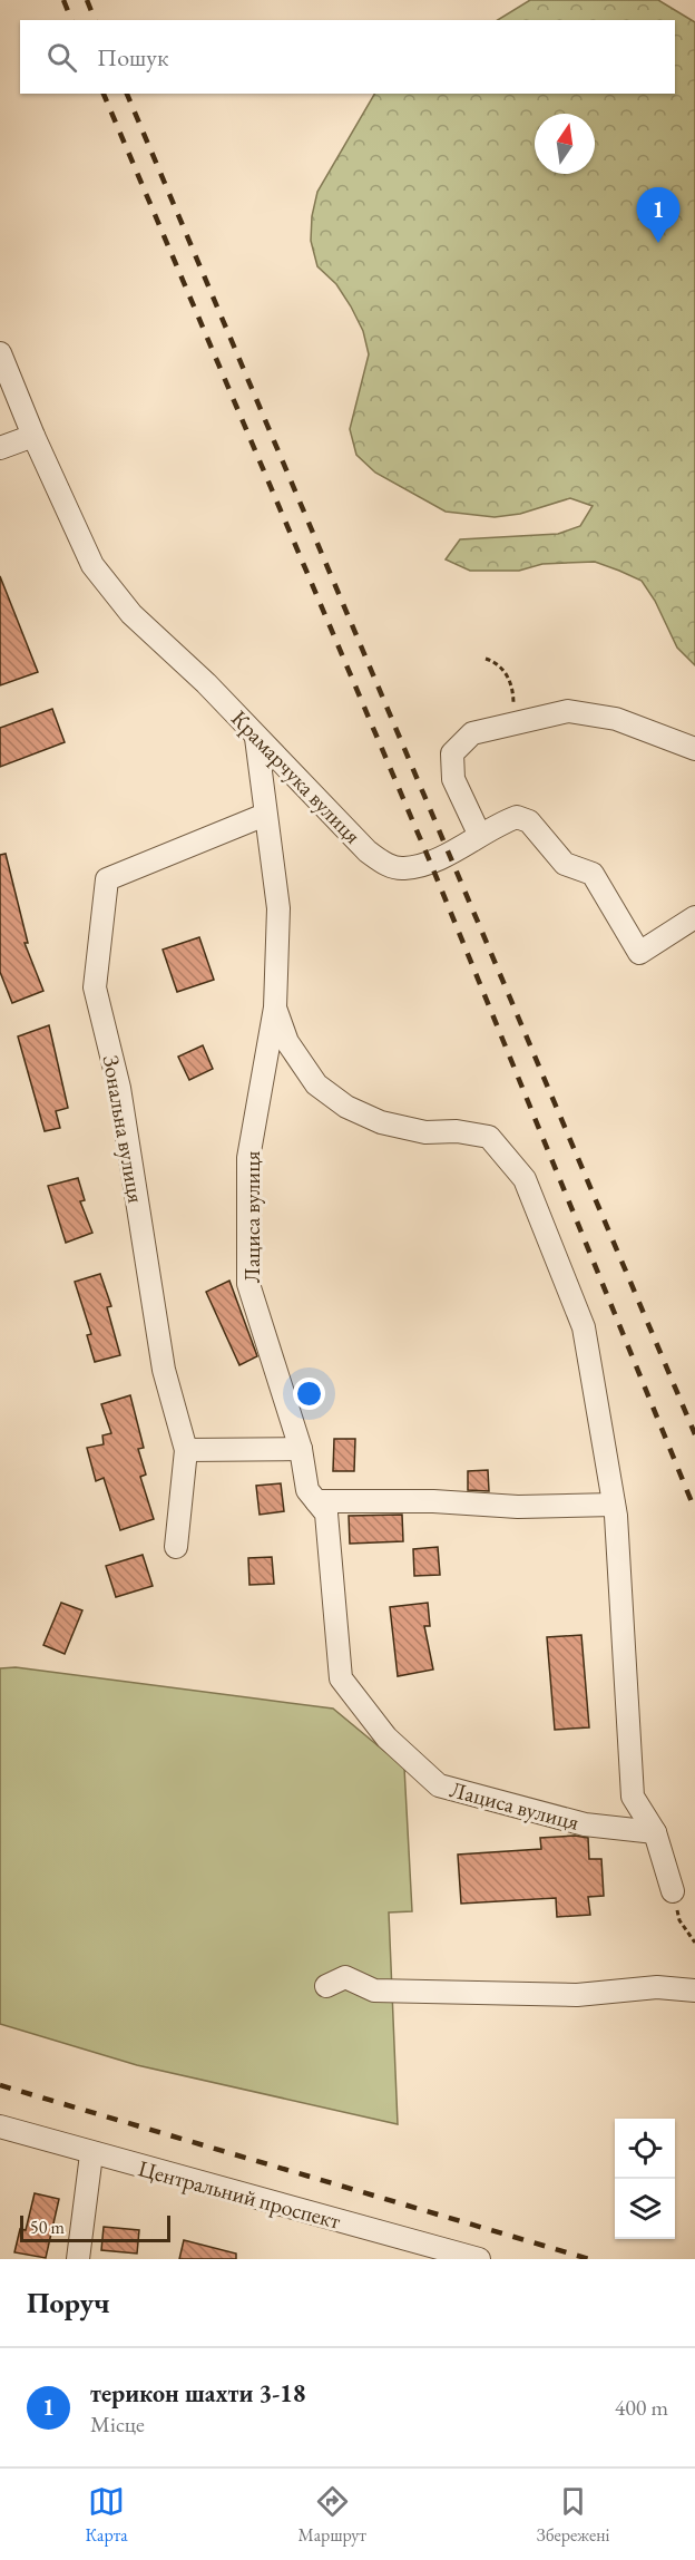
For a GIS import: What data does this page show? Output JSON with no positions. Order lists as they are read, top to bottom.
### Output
{
  "streets": {
    "street": [
      "Крамарчука вулиця",
      "Зональна вулиця",
      "Лациса вулиця",
      "Центральний проспект"
    ]
  },
  "crossings": [
    ["Крамарчука вулиця", "Лациса вулиця"],
    ["Зональна вулиця", "Лациса вулиця"]
  ],
  "scale_bar": "50 m",
  "north": "top",
  "page": {
    "search": "Пошук",
    "pins": "1",
    "scale": "50 m",
    "heading": "Поруч",
    "list": [
      {
        "mark": "1",
        "name": "терикон шахти 3-18",
        "note": "Місце",
        "value": "400 m"
      }
    ],
    "nav": ["Карта", "Маршрут", "Збережені"]
  }
}
